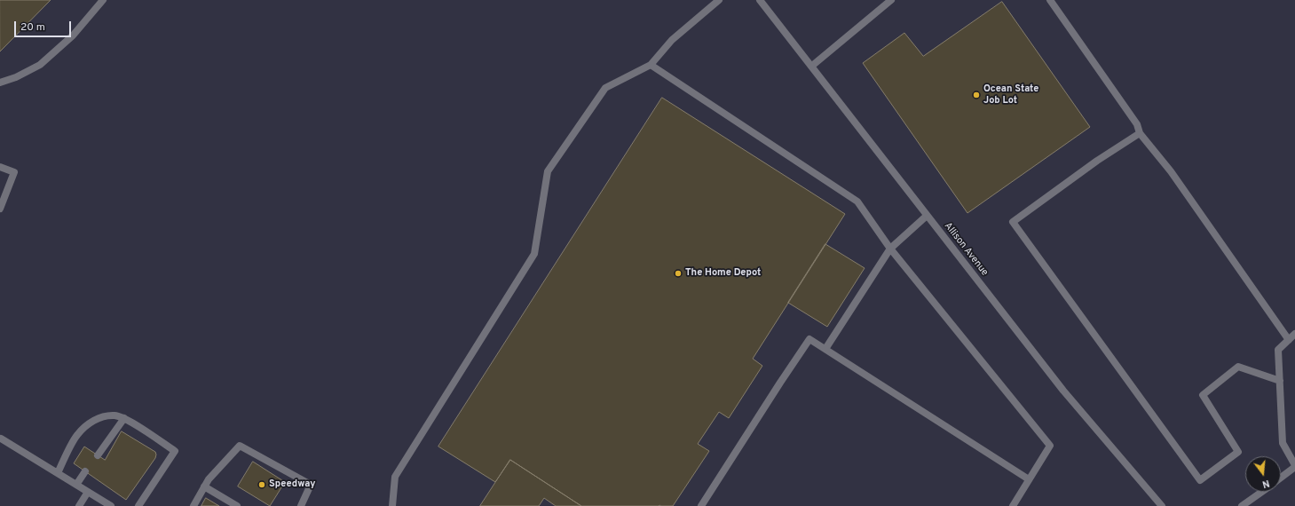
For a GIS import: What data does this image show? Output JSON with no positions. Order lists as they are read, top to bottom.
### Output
{
  "streets": {
    "street": ["Allison Avenue"]
  },
  "places": ["Ocean State Job Lot", "The Home Depot", "Speedway"],
  "scale_bar": "20 m",
  "north": "bottom"
}
